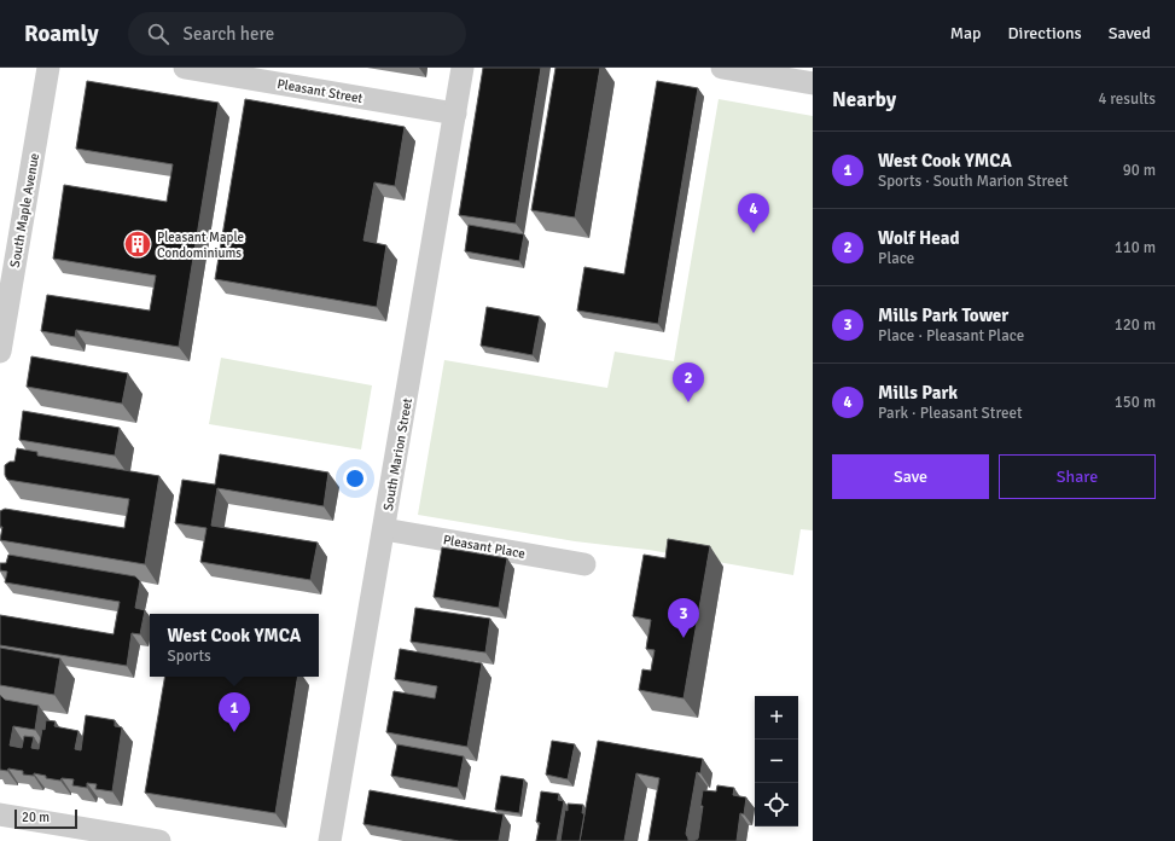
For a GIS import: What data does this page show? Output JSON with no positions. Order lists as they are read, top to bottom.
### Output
{
  "streets": {
    "street": [
      "Pleasant Street",
      "South Maple Avenue",
      "South Marion Street",
      "Pleasant Place"
    ]
  },
  "crossings": [
    ["Pleasant Street", "South Marion Street"],
    ["South Marion Street", "Pleasant Place"]
  ],
  "places": {
    "building": ["Pleasant Maple Condominiums"]
  },
  "scale_bar": "20 m",
  "page": {
    "header": "Roamly",
    "search": "Search here",
    "nav": ["Map", "Directions", "Saved"],
    "heading": ["Nearby", "4 results"],
    "list": [
      {
        "mark": "1",
        "name": "West Cook YMCA",
        "note": "Sports · South Marion Street",
        "value": "90 m"
      },
      {
        "mark": "2",
        "name": "Wolf Head",
        "note": "Place",
        "value": "110 m"
      },
      {
        "mark": "3",
        "name": "Mills Park Tower",
        "note": "Place · Pleasant Place",
        "value": "120 m"
      },
      {
        "mark": "4",
        "name": "Mills Park",
        "note": "Park · Pleasant Street",
        "value": "150 m"
      }
    ],
    "pins": [
      "4",
      "2",
      "3",
      "1"
    ],
    "buttons": ["Save", "Share"],
    "popup": ["West Cook YMCA", "Sports"],
    "map_buttons": ["+", "−"],
    "scale": "20 m"
  }
}
